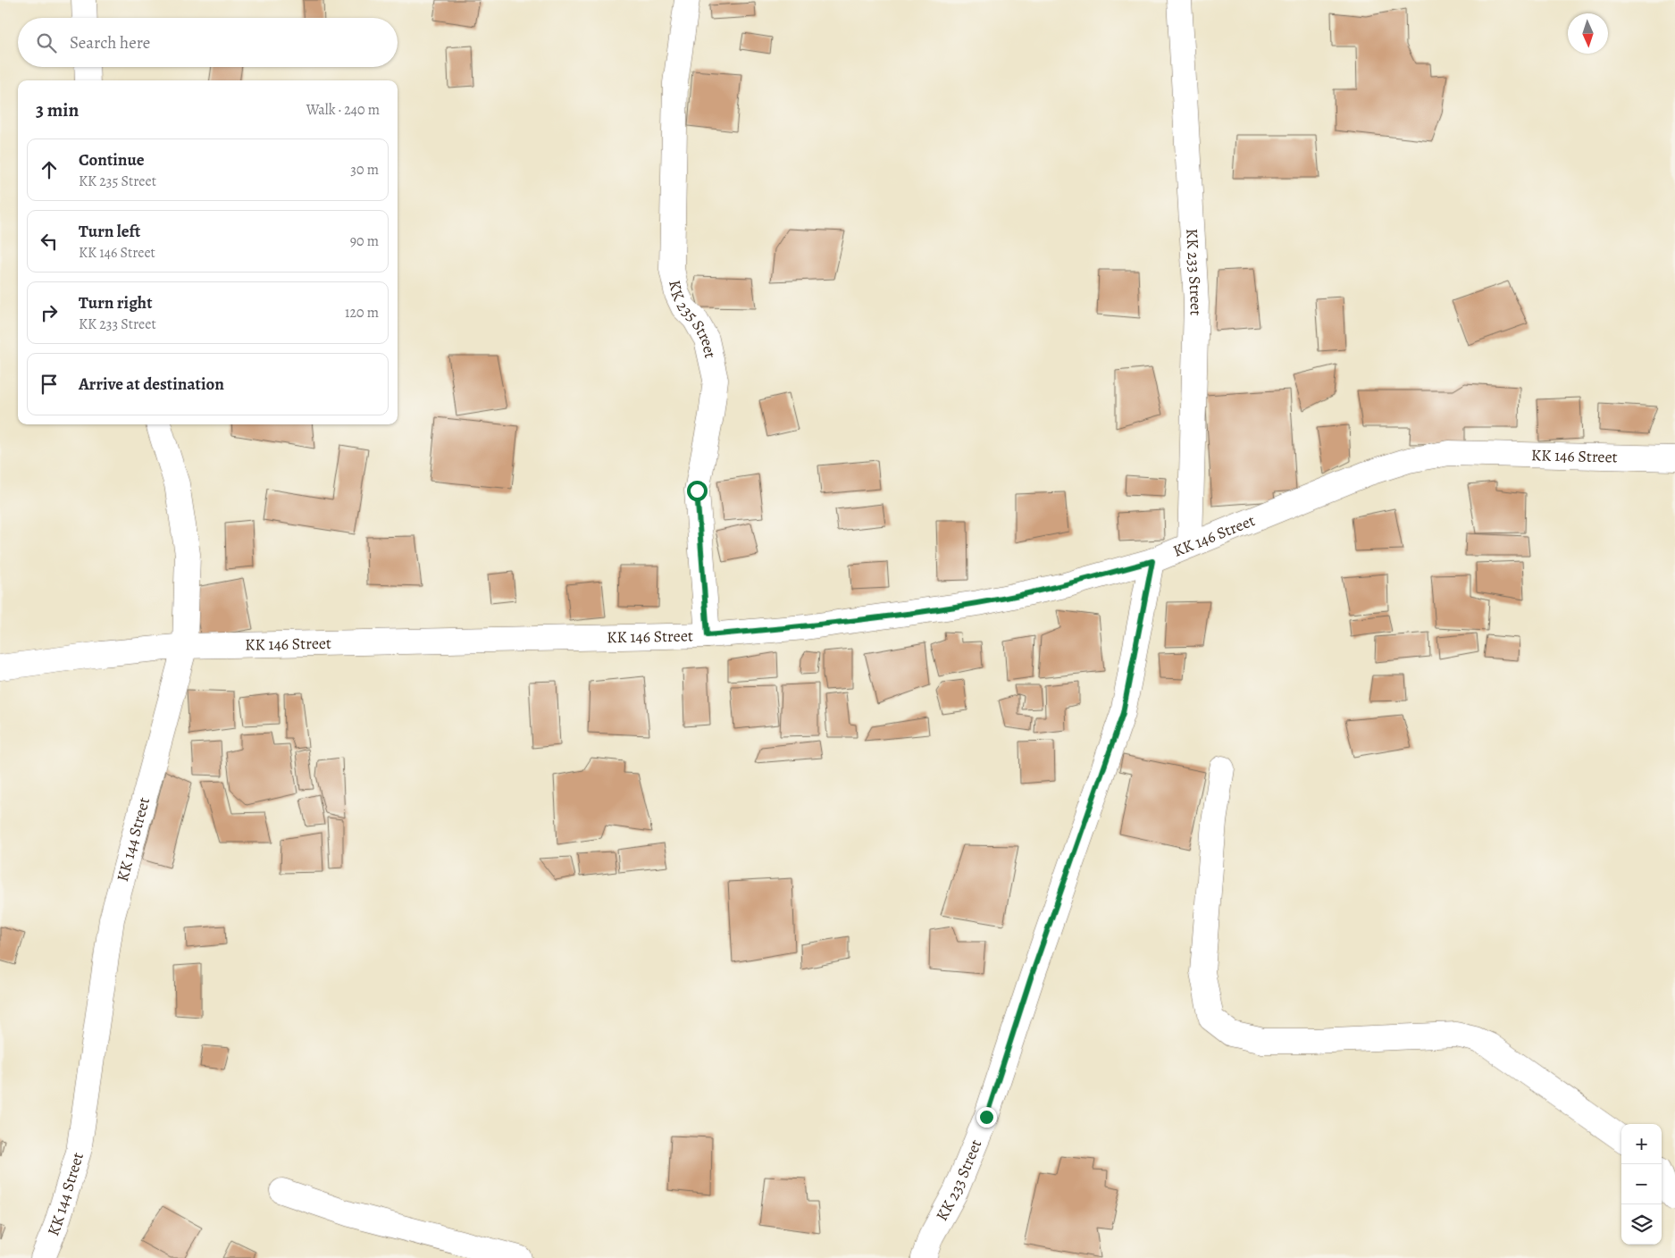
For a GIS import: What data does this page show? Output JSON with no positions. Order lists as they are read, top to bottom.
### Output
{
  "streets": {
    "street": [
      "KK 233 Street",
      "KK 235 Street",
      "KK 146 Street",
      "KK 144 Street"
    ]
  },
  "crossings": [
    ["KK 233 Street", "KK 146 Street"],
    ["KK 235 Street", "KK 146 Street"],
    ["KK 146 Street", "KK 144 Street"]
  ],
  "north": "bottom",
  "page": {
    "search": "Search here",
    "heading": ["3 min", "Walk · 240 m"],
    "list": [
      ["Continue", "KK 235 Street", "30 m"],
      ["Turn left", "KK 146 Street", "90 m"],
      ["Turn right", "KK 233 Street", "120 m"],
      "Arrive at destination"
    ],
    "map_buttons": ["+", "−"]
  }
}
